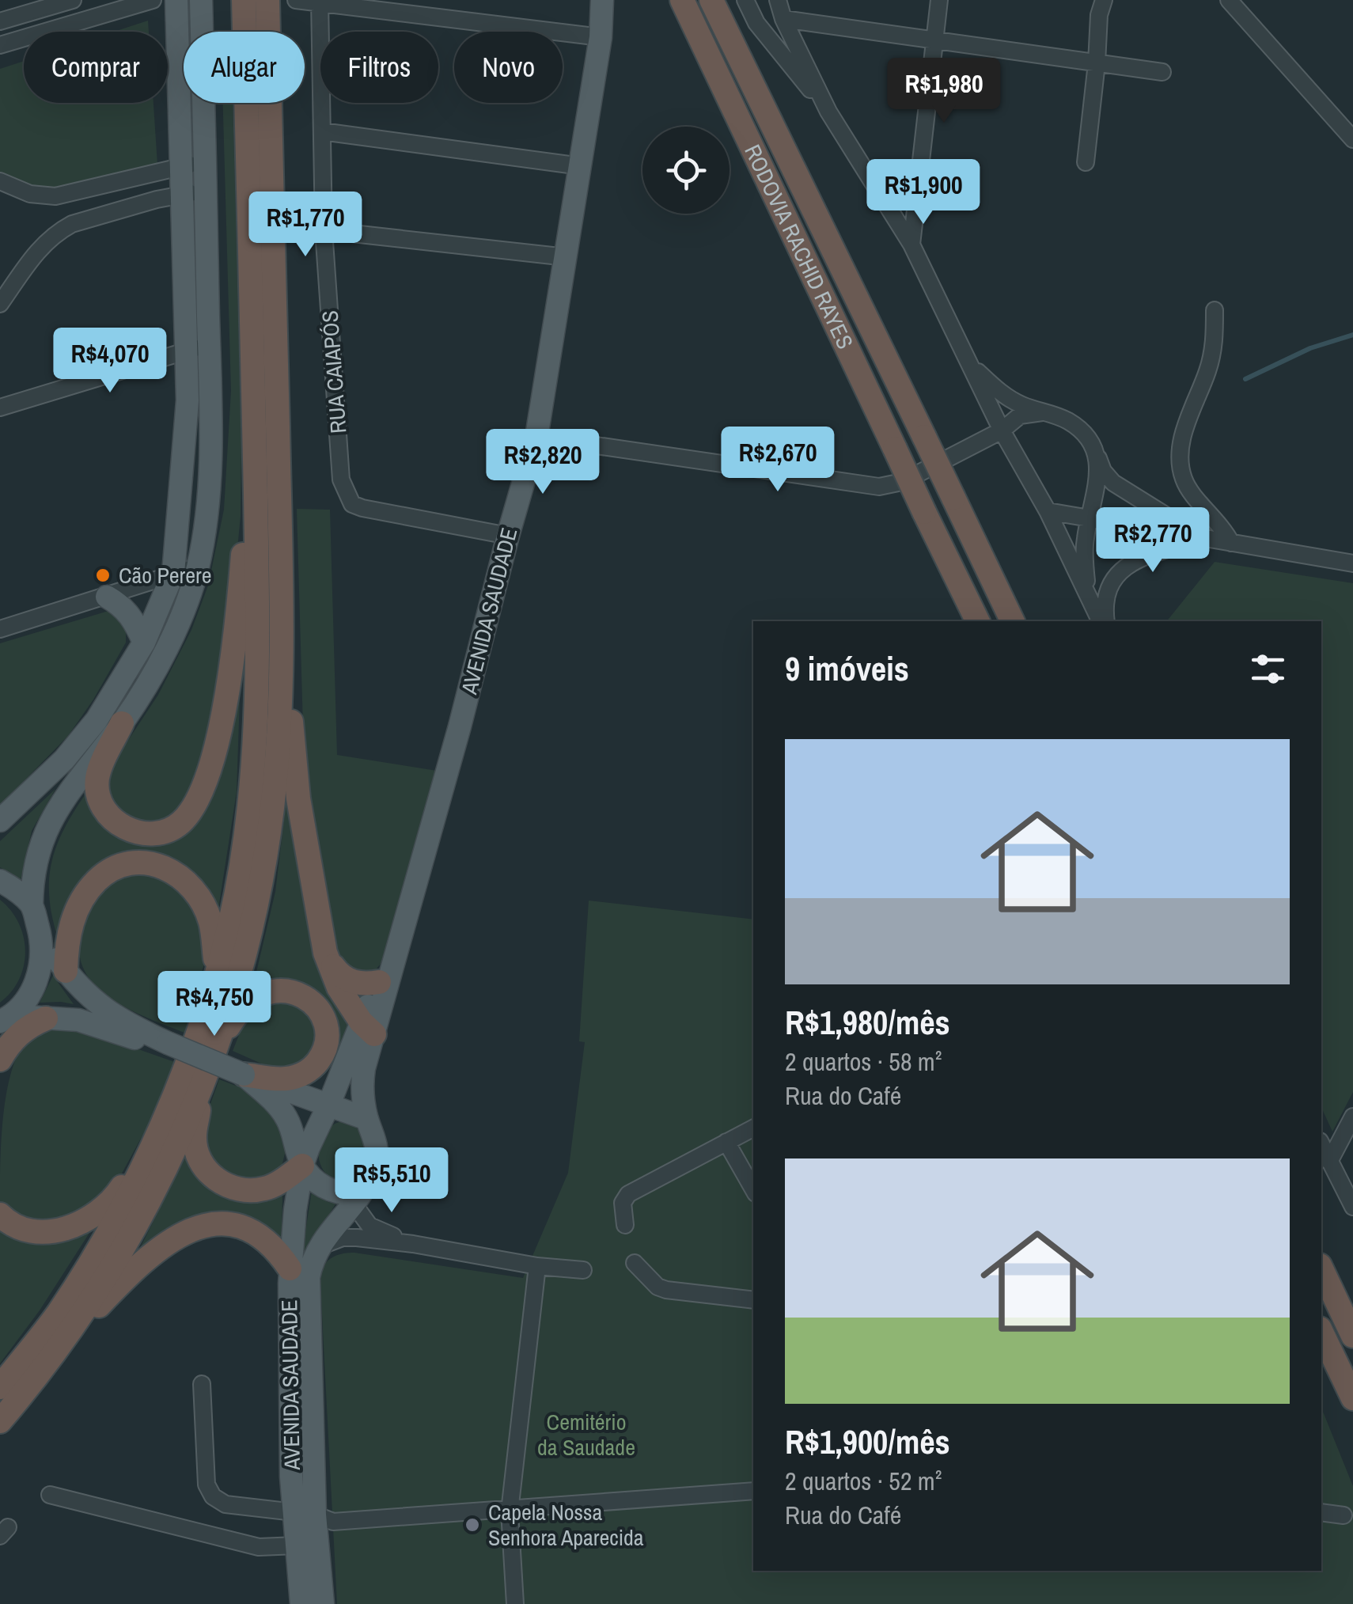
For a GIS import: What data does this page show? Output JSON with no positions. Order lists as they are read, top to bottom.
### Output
{
  "streets": {
    "highway": ["RODOVIA RACHID RAYES"],
    "main road": ["AVENIDA SAUDADE"],
    "street": ["RUA CAIAPÓS"]
  },
  "crossings": [
    ["RUA CAIAPÓS", "AVENIDA SAUDADE"]
  ],
  "parks": ["Cemitério da Saudade"],
  "places": ["Cão Perere", "Capela Nossa Senhora Aparecida"],
  "page": {
    "chip": [
      "Comprar",
      "Alugar",
      "Filtros",
      "Novo"
    ],
    "price": [
      "R$1,980",
      "R$1,900",
      "R$1,770",
      "R$4,070",
      "R$2,670",
      "R$2,820",
      "R$2,770",
      "R$4,750",
      "R$5,510"
    ],
    "heading": "9 imóveis",
    "list": [
      {
        "name": "R$1,980/mês",
        "note": "2 quartos · 58 m² · Rua do Café"
      },
      {
        "name": "R$1,900/mês",
        "note": "2 quartos · 52 m² · Rua do Café"
      }
    ]
  }
}
